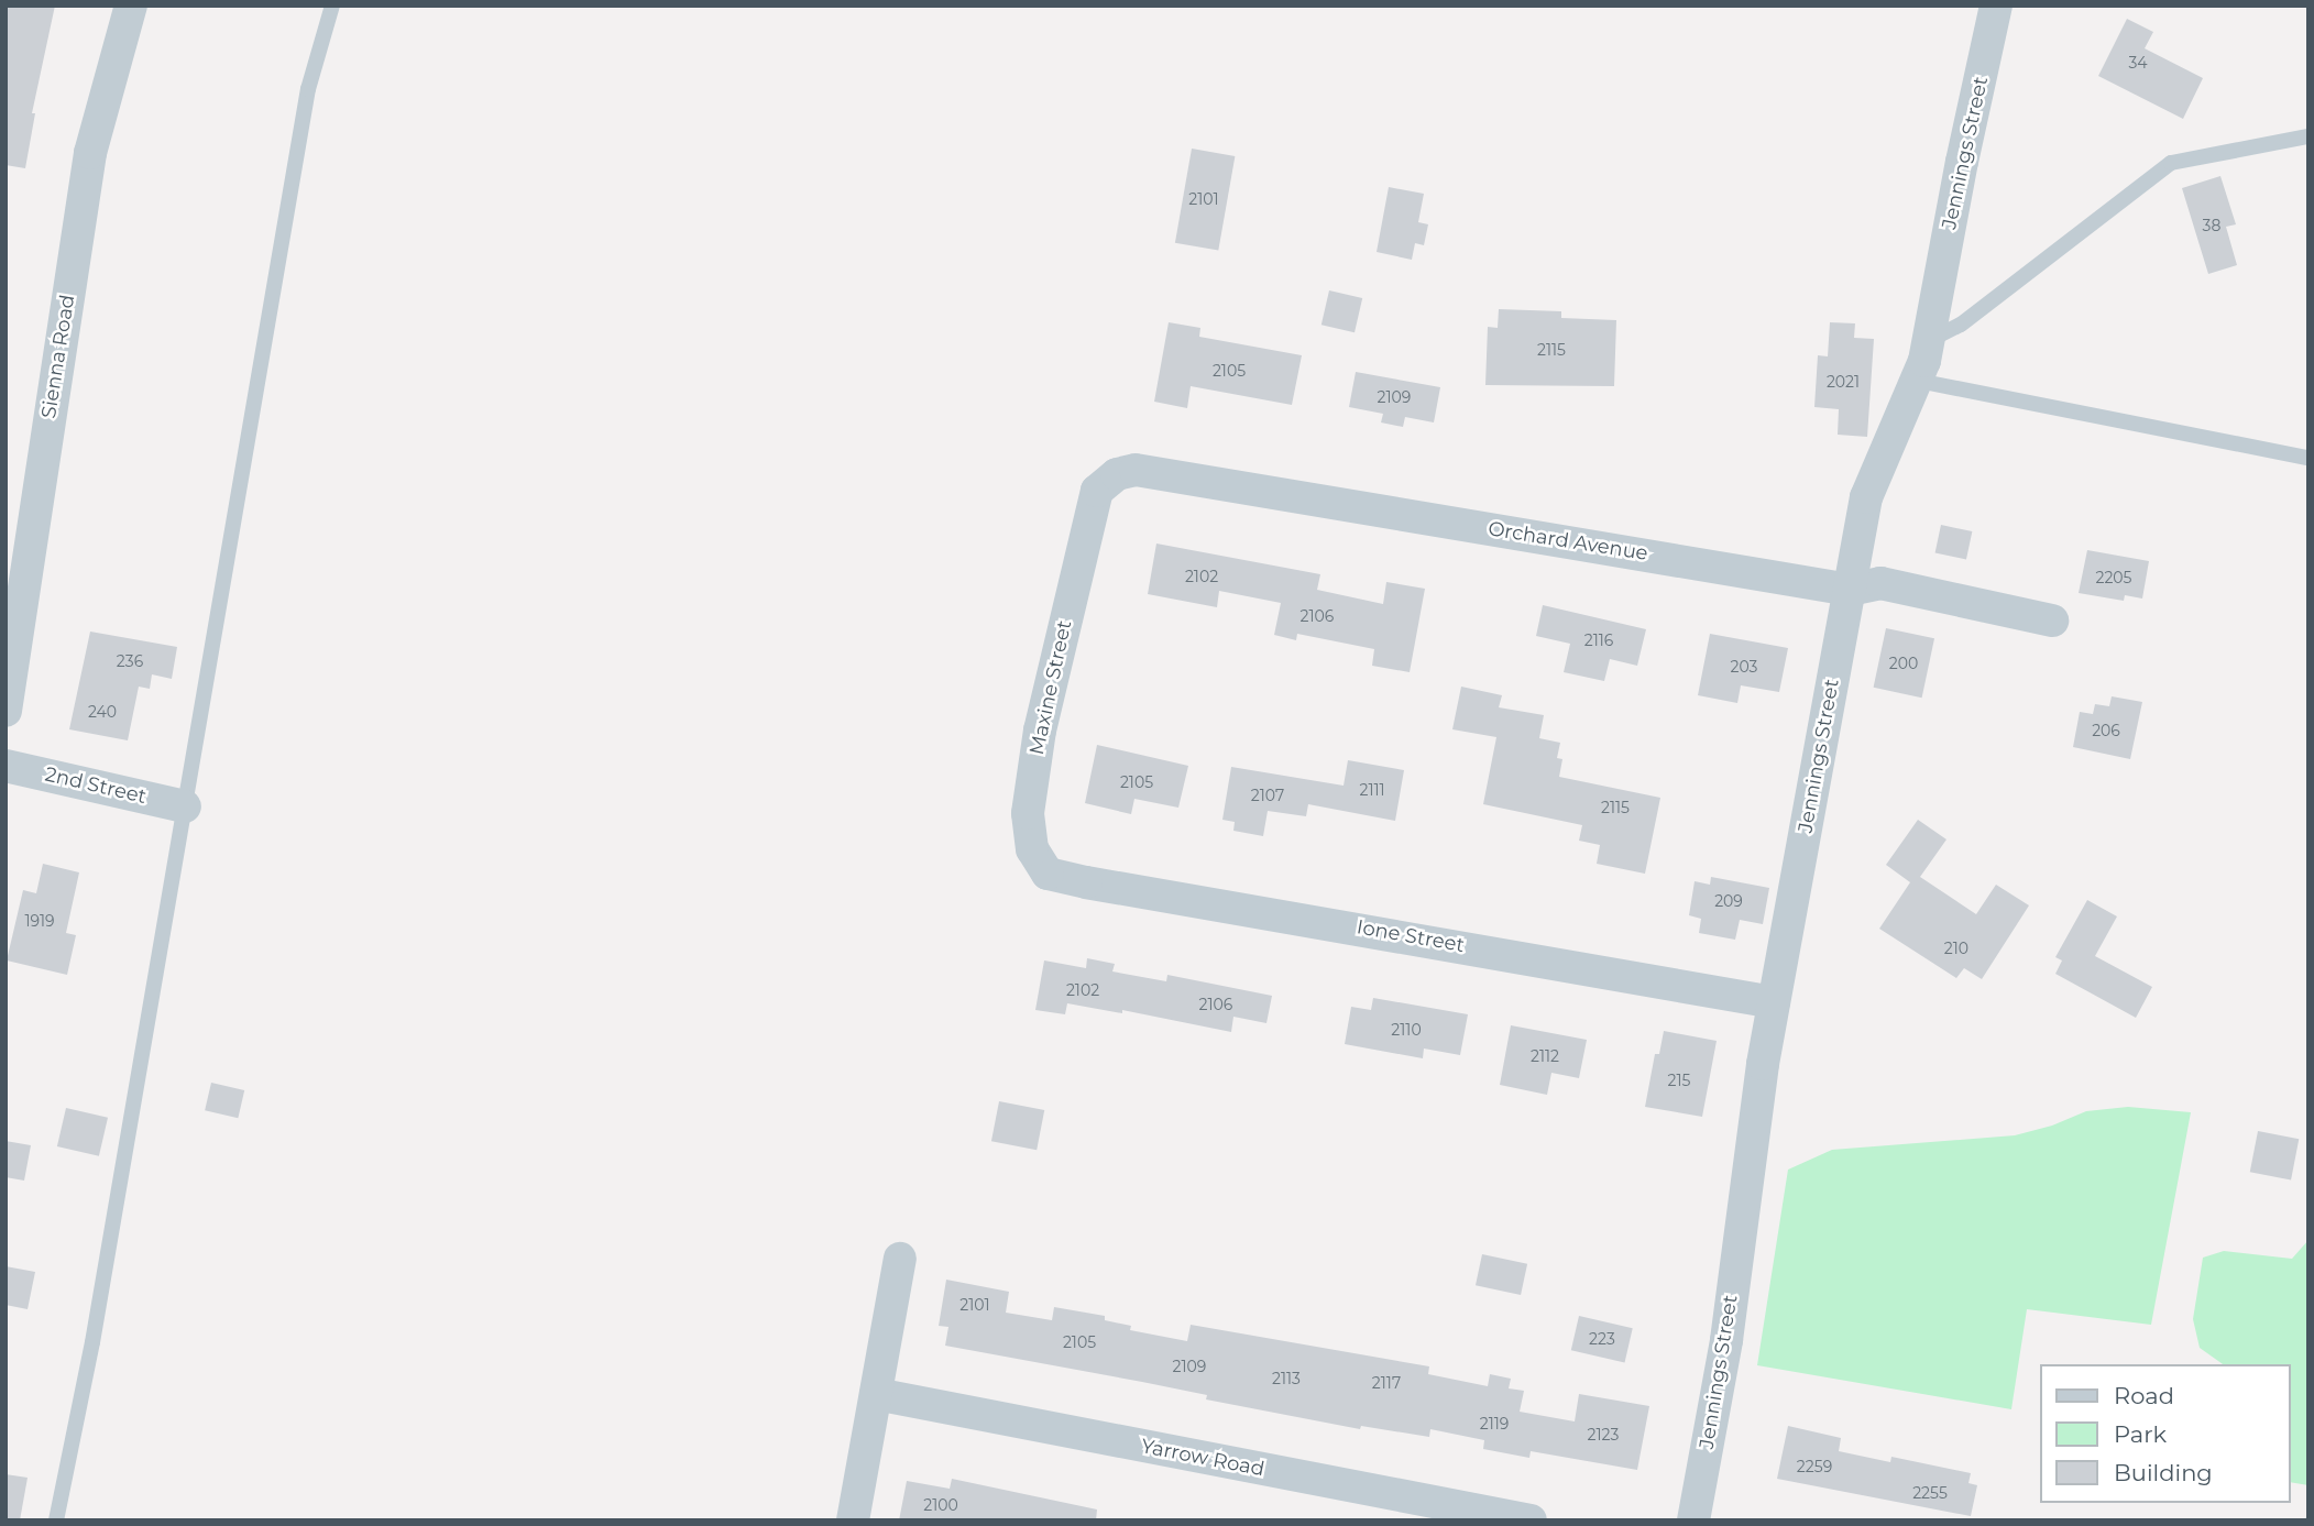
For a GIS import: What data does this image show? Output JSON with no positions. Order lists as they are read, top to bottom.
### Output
{
  "streets": {
    "street": [
      "Jennings Street",
      "Sienna Road",
      "Orchard Avenue",
      "Maxine Street",
      "2nd Street",
      "Ione Street",
      "Yarrow Road"
    ]
  },
  "crossings": [
    ["Jennings Street", "Orchard Avenue"],
    ["Jennings Street", "Ione Street"],
    ["Orchard Avenue", "Maxine Street"],
    ["Maxine Street", "Ione Street"]
  ],
  "house_numbers": [
    "34",
    "2101",
    "38",
    "2115",
    "2105",
    "2021",
    "2109",
    "2102",
    "2205",
    "2106",
    "2116",
    "236",
    "200",
    "203",
    "240",
    "206",
    "2105",
    "2111",
    "2107",
    "2115",
    "209",
    "1919",
    "210",
    "2102",
    "2106",
    "2110",
    "2112",
    "215",
    "2101",
    "223",
    "2105",
    "2109",
    "2113",
    "2117",
    "2119",
    "2123",
    "2259",
    "2255",
    "2100"
  ],
  "legend": ["Road", "Park", "Building"]
}
